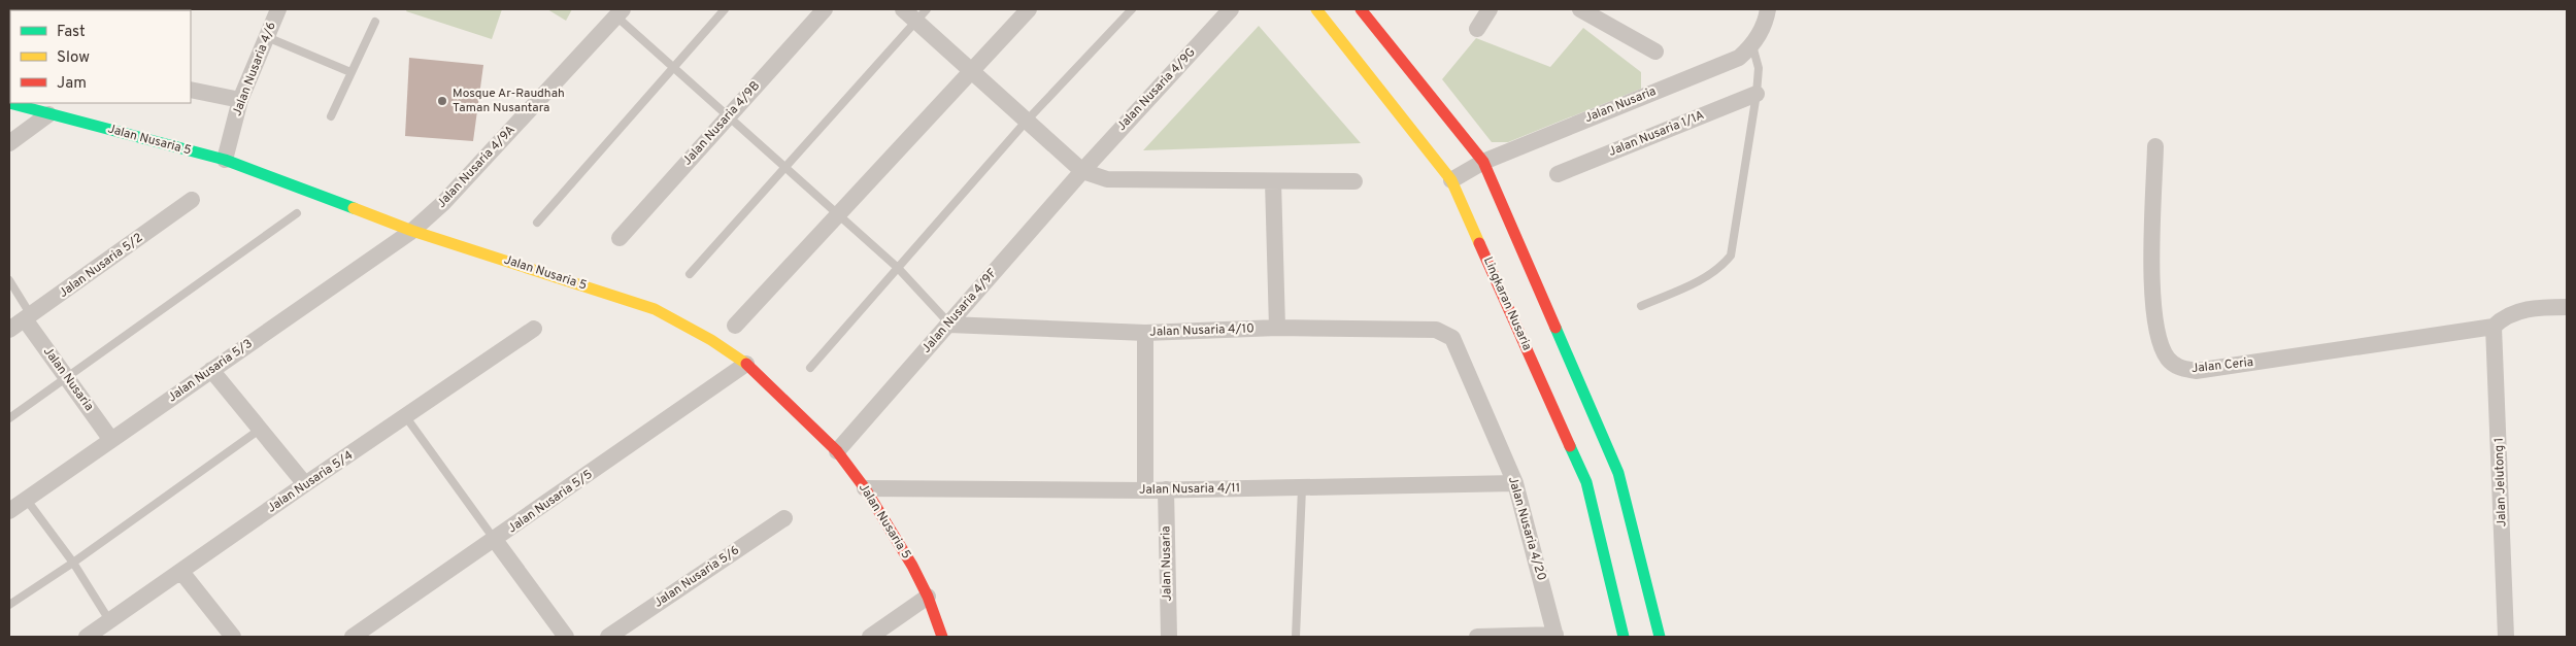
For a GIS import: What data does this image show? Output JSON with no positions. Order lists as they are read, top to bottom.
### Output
{
  "streets": {
    "main road": ["Jalan Nusaria 5", "Lingkaran Nusaria"],
    "street": [
      "Jalan Nusaria 4/6",
      "Jalan Nusaria 4/9G",
      "Jalan Nusaria",
      "Jalan Nusaria 4/9B",
      "Jalan Nusaria 1/1A",
      "Jalan Nusaria 4/9A",
      "Jalan Nusaria 5/2",
      "Jalan Nusaria 4/9F",
      "Jalan Nusaria 4/10",
      "Jalan Ceria",
      "Jalan Nusaria 5/3",
      "Jalan Nusaria 5/4",
      "Jalan Jelutong 1",
      "Jalan Nusaria 4/11",
      "Jalan Nusaria 5/5",
      "Jalan Nusaria 4/20",
      "Jalan Nusaria 5/6"
    ]
  },
  "crossings": [
    ["Jalan Nusaria 4/6", "Jalan Nusaria 5"],
    ["Jalan Nusaria 4/9G", "Jalan Nusaria 4/9F"],
    ["Jalan Nusaria", "Jalan Nusaria 5/2"],
    ["Jalan Nusaria", "Lingkaran Nusaria"],
    ["Jalan Nusaria", "Jalan Nusaria 5/3"],
    ["Jalan Nusaria", "Jalan Nusaria 4/11"],
    ["Jalan Nusaria 5", "Jalan Nusaria 4/9A"],
    ["Jalan Nusaria 5", "Jalan Nusaria 4/9F"],
    ["Jalan Nusaria 5", "Jalan Nusaria 5/3"],
    ["Jalan Nusaria 5", "Jalan Nusaria 4/11"],
    ["Jalan Nusaria 5", "Jalan Nusaria 5/5"],
    ["Jalan Nusaria 4/9A", "Jalan Nusaria 5/3"],
    ["Jalan Nusaria 4/9F", "Jalan Nusaria 4/10"],
    ["Jalan Nusaria 4/10", "Jalan Nusaria 4/20"],
    ["Jalan Ceria", "Jalan Jelutong 1"],
    ["Jalan Nusaria 4/11", "Jalan Nusaria 4/20"]
  ],
  "places": ["Mosque Ar-Raudhah Taman Nusantara"],
  "legend": ["Fast", "Slow", "Jam"]
}
